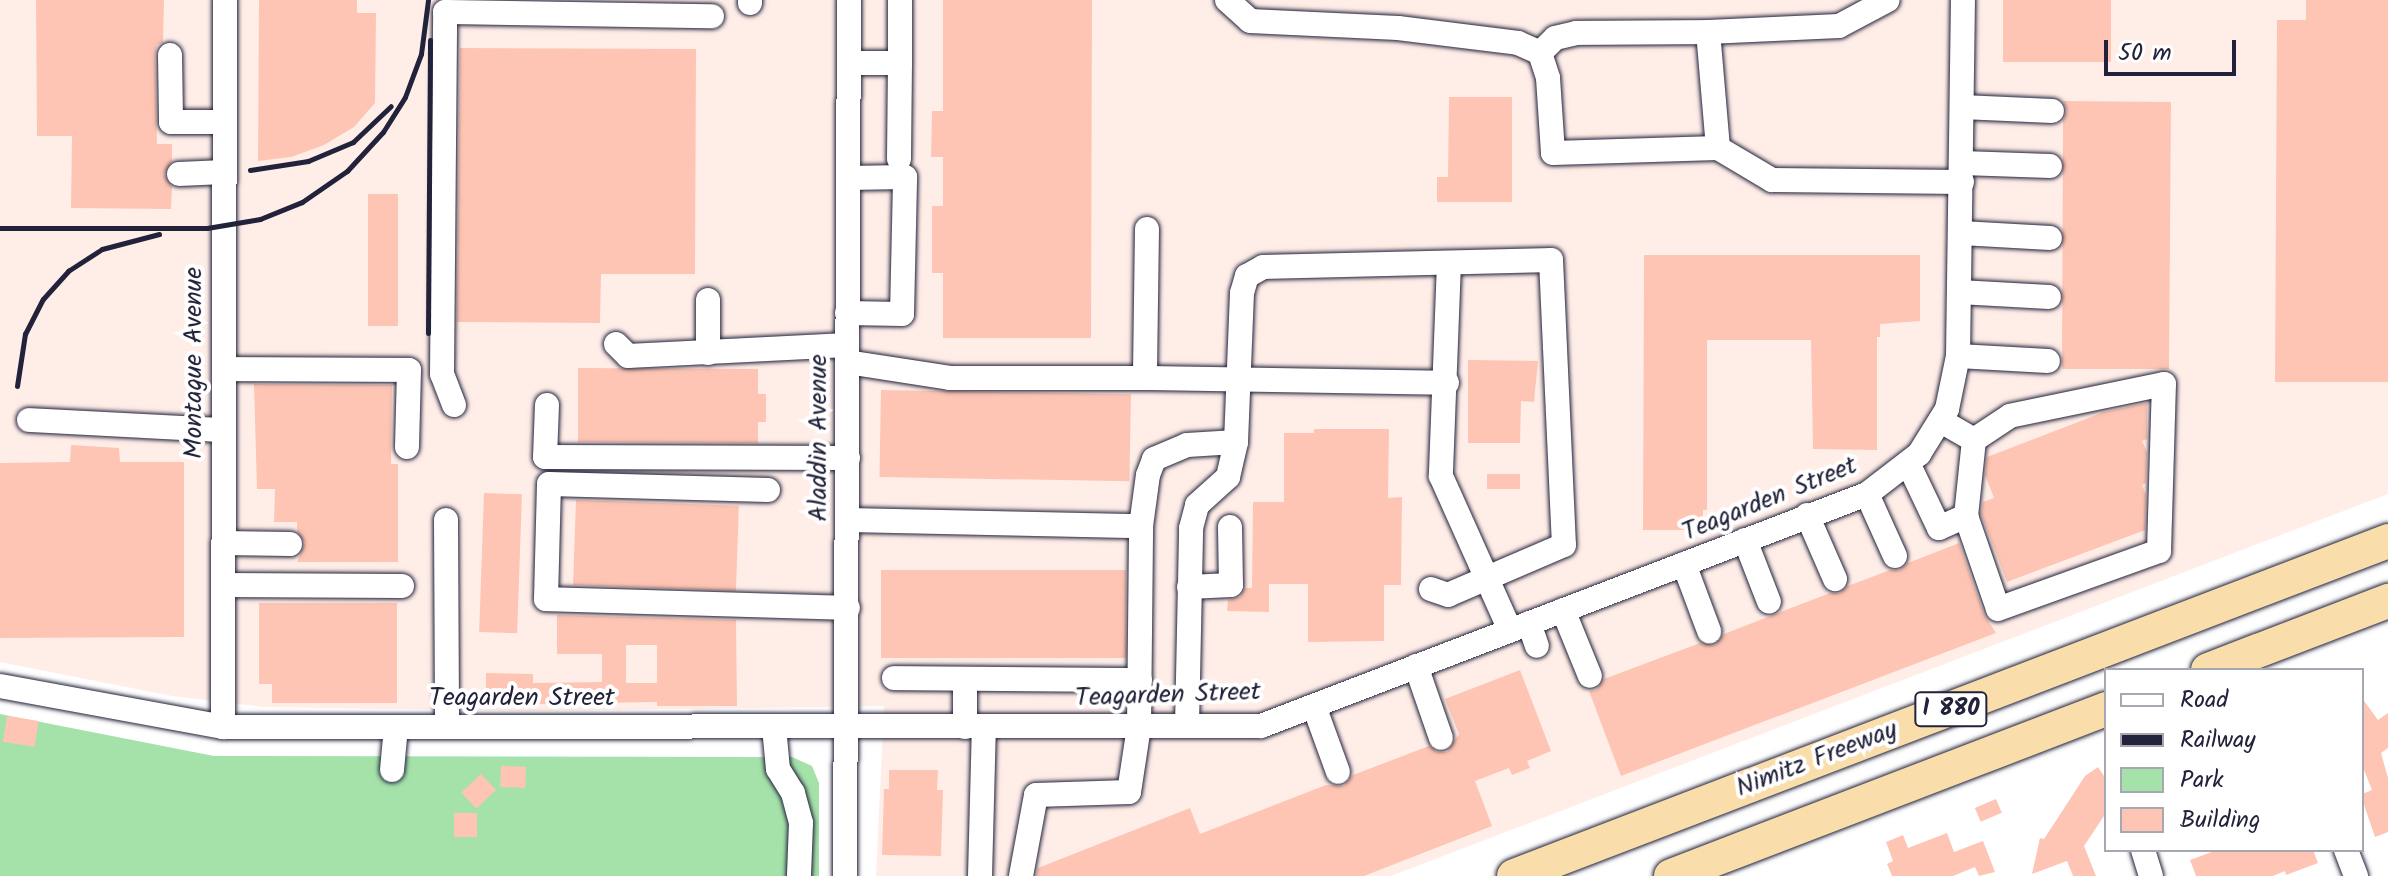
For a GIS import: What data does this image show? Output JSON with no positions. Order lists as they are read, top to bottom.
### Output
{
  "streets": {
    "highway": ["I 880", "Nimitz Freeway"],
    "street": ["Montague Avenue", "Aladdin Avenue", "Teagarden Street"]
  },
  "crossings": [
    ["Montague Avenue", "Teagarden Street"],
    ["Aladdin Avenue", "Teagarden Street"]
  ],
  "legend": [
    "Road",
    "Railway",
    "Park",
    "Building"
  ],
  "scale_bar": "50 m"
}
